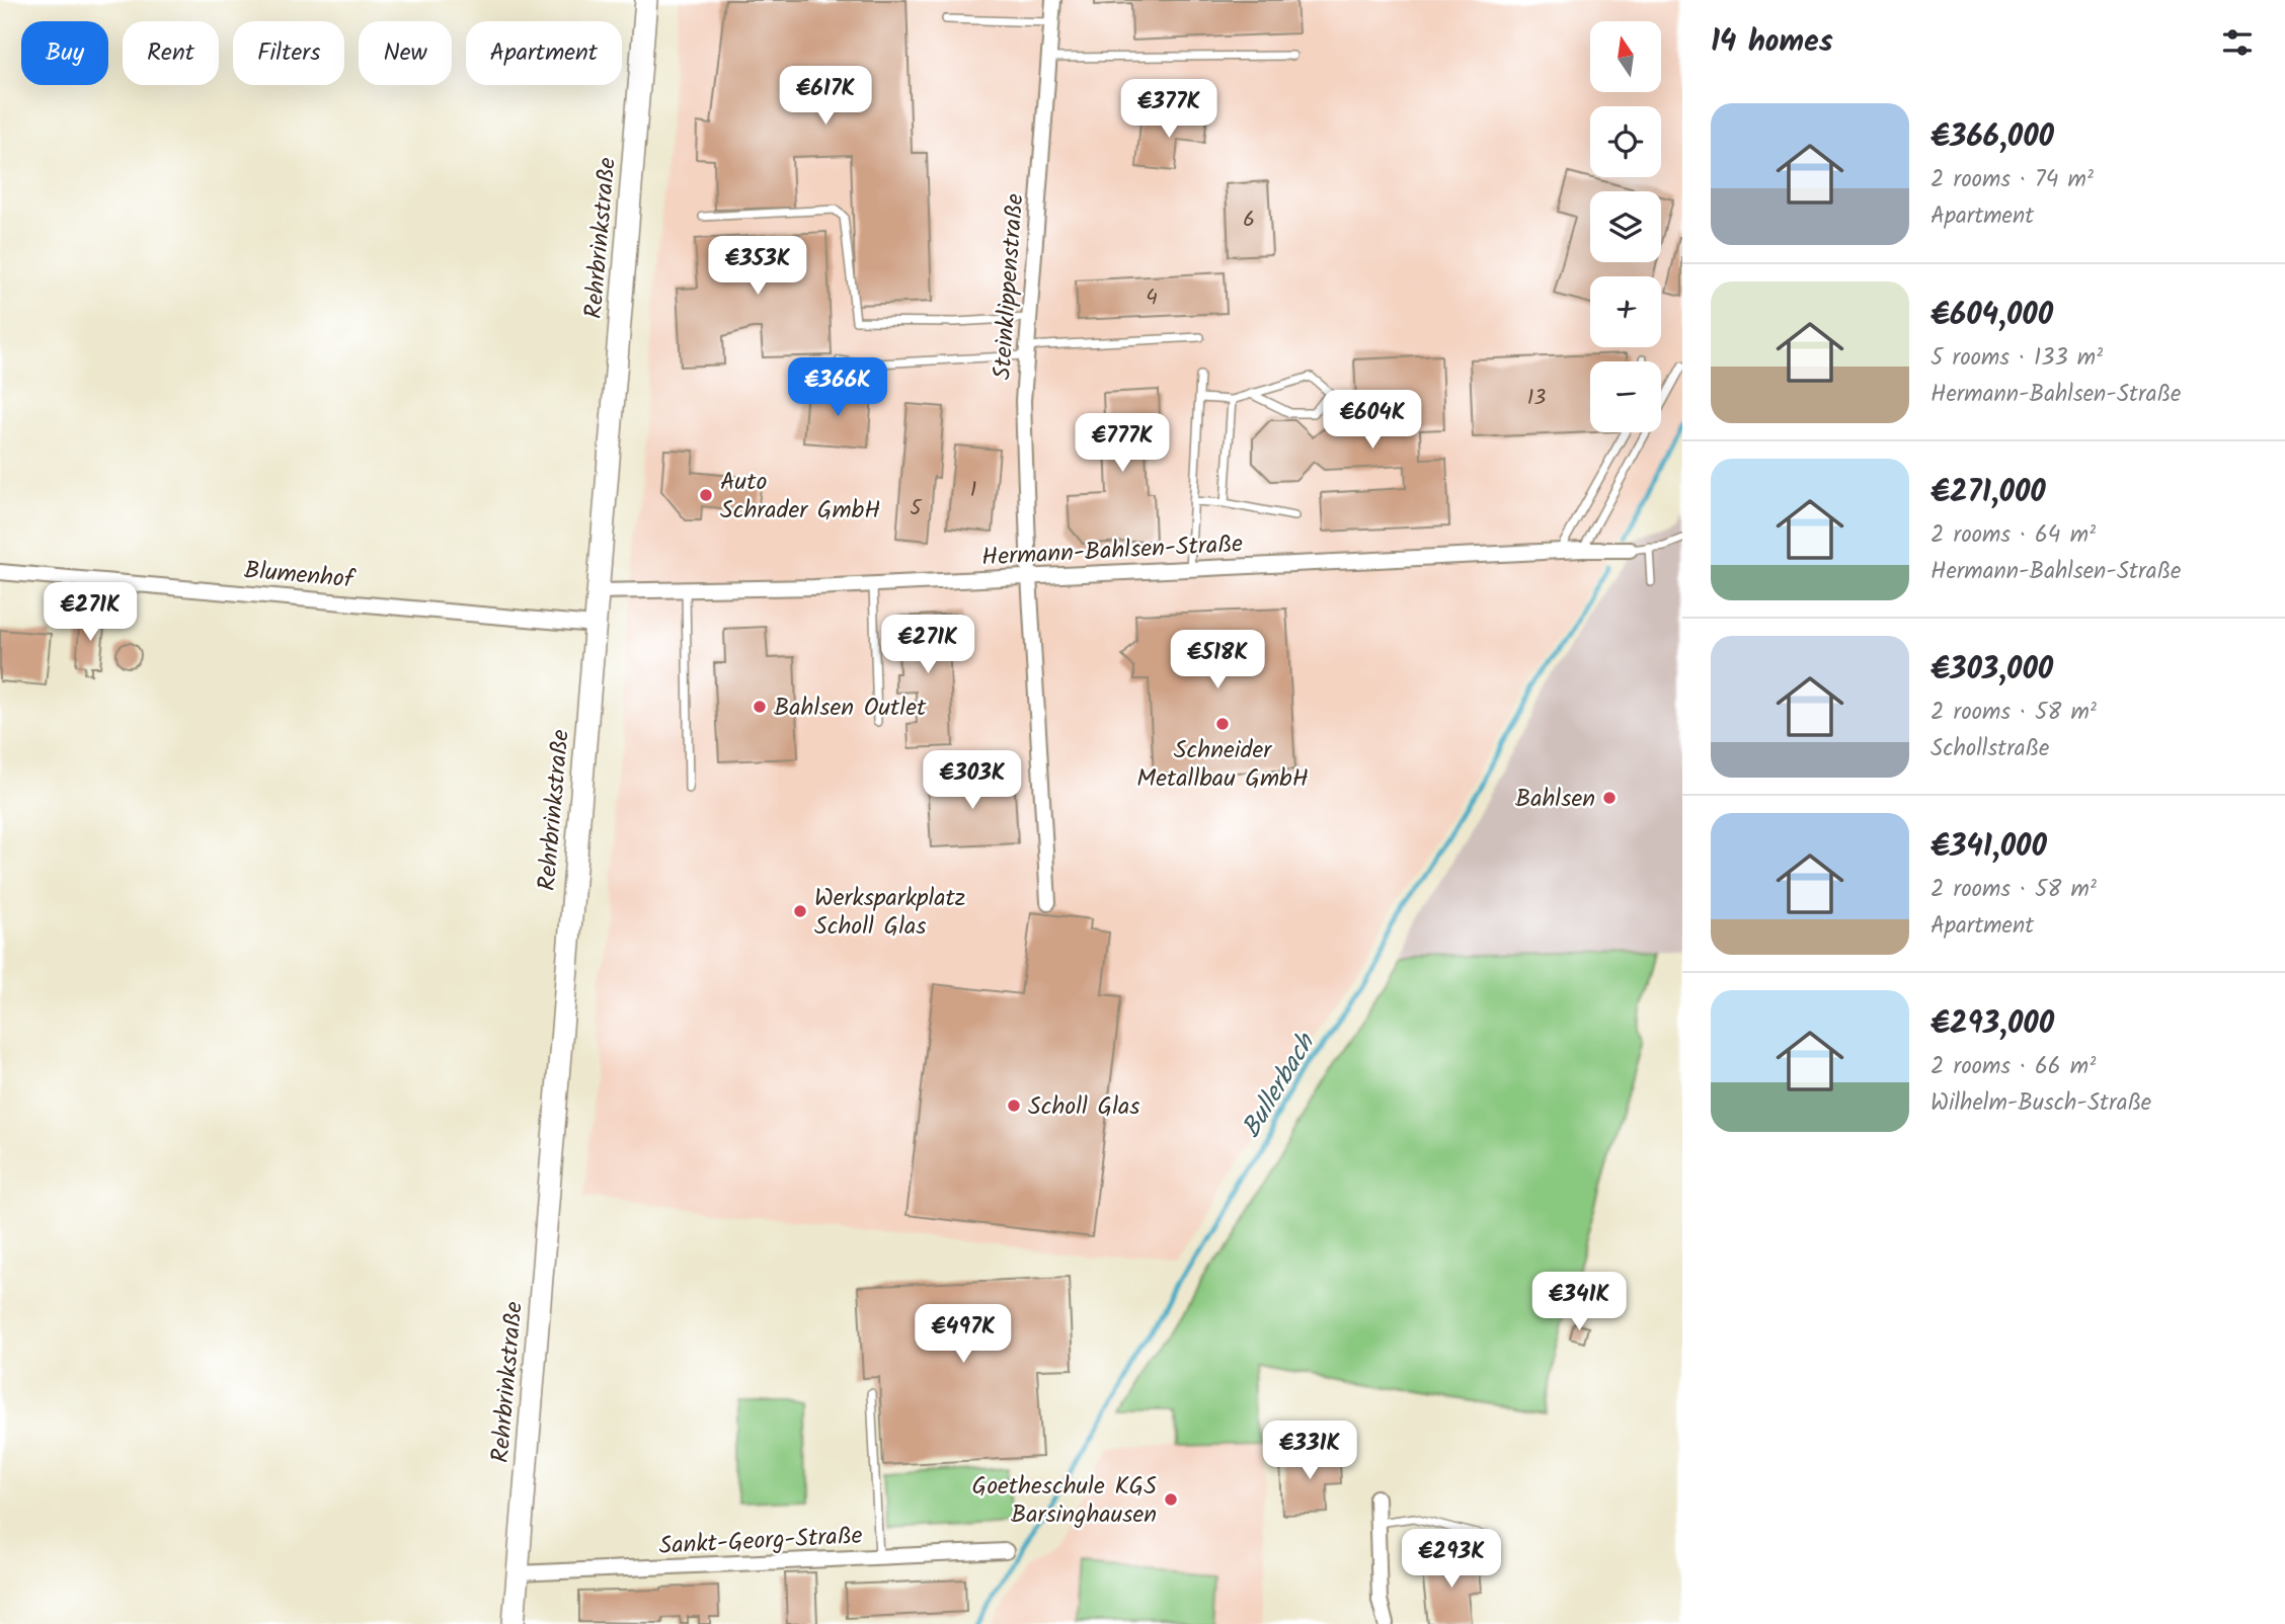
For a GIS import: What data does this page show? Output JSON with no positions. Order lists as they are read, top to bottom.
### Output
{
  "streets": {
    "main road": ["Rehrbrinkstraße"],
    "street": [
      "Steinklippenstraße",
      "Hermann-Bahlsen-Straße",
      "Blumenhof",
      "Sankt-Georg-Straße"
    ]
  },
  "crossings": [
    ["Rehrbrinkstraße", "Hermann-Bahlsen-Straße"],
    ["Rehrbrinkstraße", "Blumenhof"],
    ["Rehrbrinkstraße", "Sankt-Georg-Straße"],
    ["Steinklippenstraße", "Hermann-Bahlsen-Straße"]
  ],
  "water": ["Bullerbach"],
  "places": [
    "Auto Schrader GmbH",
    "Bahlsen Outlet",
    "Schneider Metallbau GmbH",
    "Bahlsen",
    "Werksparkplatz Scholl Glas",
    "Scholl Glas",
    "Goetheschule KGS Barsinghausen"
  ],
  "house_numbers": [
    "6",
    "4",
    "13",
    "1",
    "5"
  ],
  "north": "top",
  "page": {
    "heading": "14 homes",
    "map_buttons": ["+", "−"],
    "chip": [
      "Buy",
      "Rent",
      "Filters",
      "New",
      "Apartment"
    ],
    "price": [
      "€617K",
      "€377K",
      "€353K",
      "€366K",
      "€604K",
      "€777K",
      "€271K",
      "€271K",
      "€518K",
      "€303K",
      "€341K",
      "€497K",
      "€331K",
      "€293K"
    ],
    "list": [
      {
        "name": "€366,000",
        "note": "2 rooms · 74 m² · Apartment"
      },
      {
        "name": "€604,000",
        "note": "5 rooms · 133 m² · Hermann-Bahlsen-Straße"
      },
      {
        "name": "€271,000",
        "note": "2 rooms · 64 m² · Hermann-Bahlsen-Straße"
      },
      {
        "name": "€303,000",
        "note": "2 rooms · 58 m² · Schollstraße"
      },
      {
        "name": "€341,000",
        "note": "2 rooms · 58 m² · Apartment"
      },
      {
        "name": "€293,000",
        "note": "2 rooms · 66 m² · Wilhelm-Busch-Straße"
      }
    ]
  }
}
